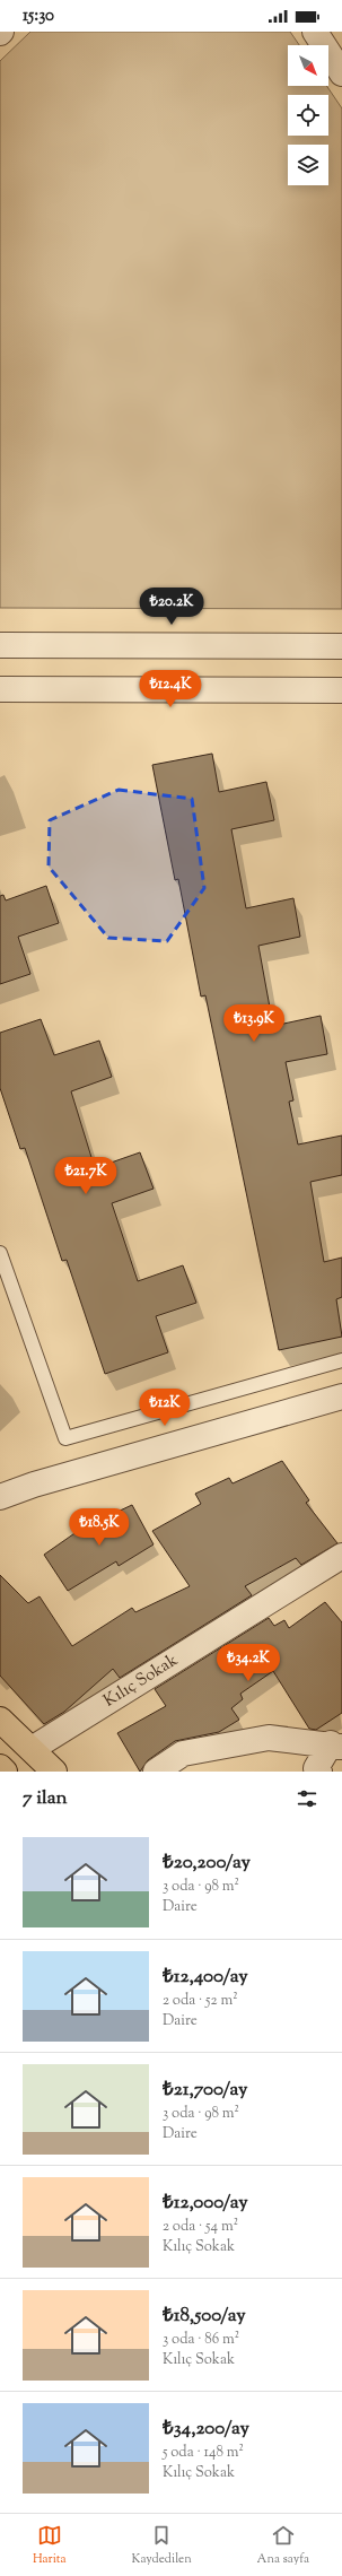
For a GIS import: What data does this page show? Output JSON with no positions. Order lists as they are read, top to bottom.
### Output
{
  "streets": {
    "street": ["Kılıç Sokak"]
  },
  "north": "bottom right",
  "page": {
    "status": "15:30",
    "price": [
      "₺20.2K",
      "₺12.4K",
      "₺13.9K",
      "₺21.7K",
      "₺12K",
      "₺18.5K",
      "₺34.2K"
    ],
    "heading": "7 ilan",
    "list": [
      {
        "name": "₺20,200/ay",
        "note": "3 oda · 98 m² · Daire"
      },
      {
        "name": "₺12,400/ay",
        "note": "2 oda · 52 m² · Daire"
      },
      {
        "name": "₺21,700/ay",
        "note": "3 oda · 98 m² · Daire"
      },
      {
        "name": "₺12,000/ay",
        "note": "2 oda · 54 m² · Kılıç Sokak"
      },
      {
        "name": "₺18,500/ay",
        "note": "3 oda · 86 m² · Kılıç Sokak"
      },
      {
        "name": "₺34,200/ay",
        "note": "5 oda · 148 m² · Kılıç Sokak"
      }
    ],
    "tabs": ["Harita", "Kaydedilen", "Ana sayfa"]
  }
}
